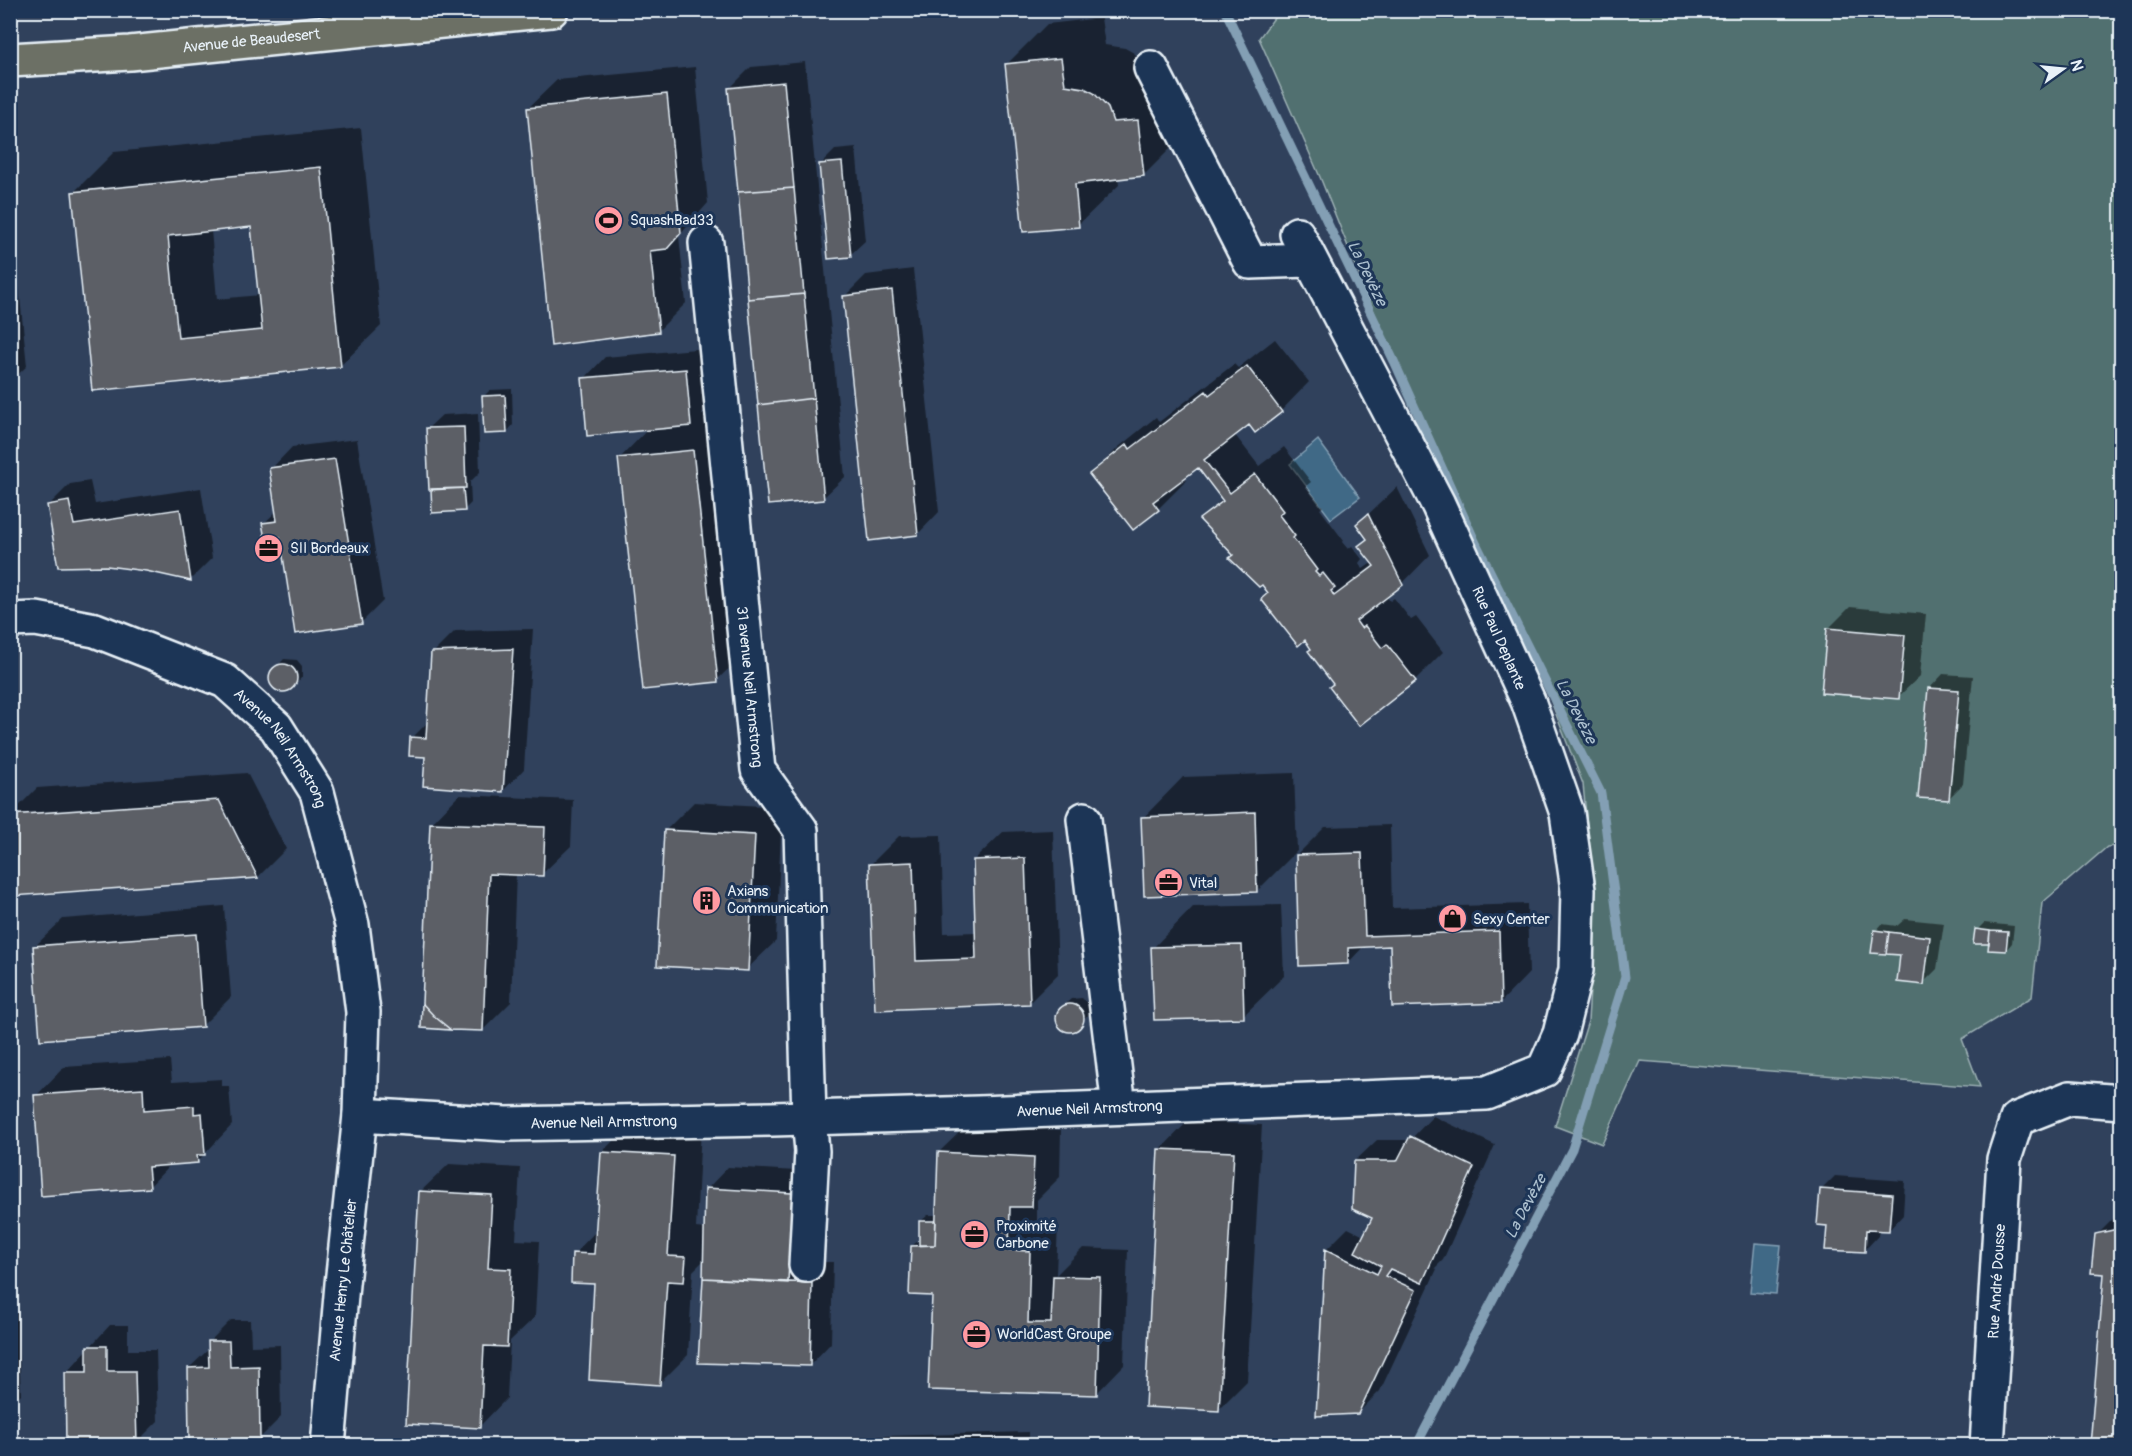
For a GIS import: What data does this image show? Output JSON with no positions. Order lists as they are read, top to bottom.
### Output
{
  "streets": {
    "main road": ["Avenue de Beaudesert"],
    "street": [
      "Rue Paul Deplante",
      "31 avenue Neil Armstrong",
      "Avenue Neil Armstrong",
      "Avenue Henry Le Châtelier",
      "Rue André Dousse"
    ]
  },
  "crossings": [
    ["Rue Paul Deplante", "Avenue Neil Armstrong"],
    ["31 avenue Neil Armstrong", "Avenue Neil Armstrong"],
    ["Avenue Neil Armstrong", "Avenue Henry Le Châtelier"]
  ],
  "water": ["La Devèze"],
  "places": {
    "sports": ["SquashBad33"],
    "office": [
      "SII Bordeaux",
      "Vital",
      "Proximité Carbone",
      "WorldCast Groupe"
    ],
    "building": ["Axians Communication"],
    "shop": ["Sexy Center"]
  },
  "north": "right"
}
